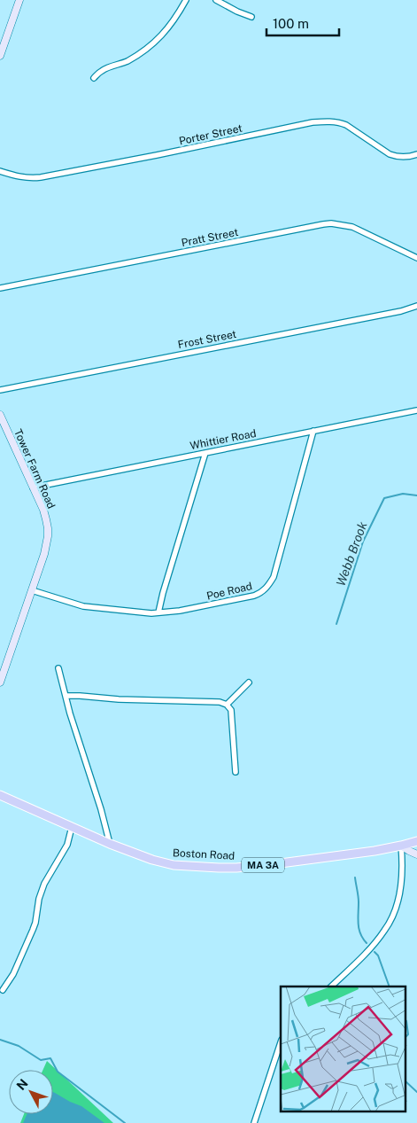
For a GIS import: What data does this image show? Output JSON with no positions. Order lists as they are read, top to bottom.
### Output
{
  "streets": {
    "main road": ["Boston Road", "MA 3A"],
    "street": [
      "Porter Street",
      "Pratt Street",
      "Frost Street",
      "Whittier Road",
      "Tower Farm Road",
      "Poe Road"
    ]
  },
  "crossings": [
    ["Whittier Road", "Tower Farm Road"],
    ["Whittier Road", "Poe Road"],
    ["Tower Farm Road", "Poe Road"]
  ],
  "water": ["Webb Brook"],
  "scale_bar": "100 m",
  "north": "top left"
}
